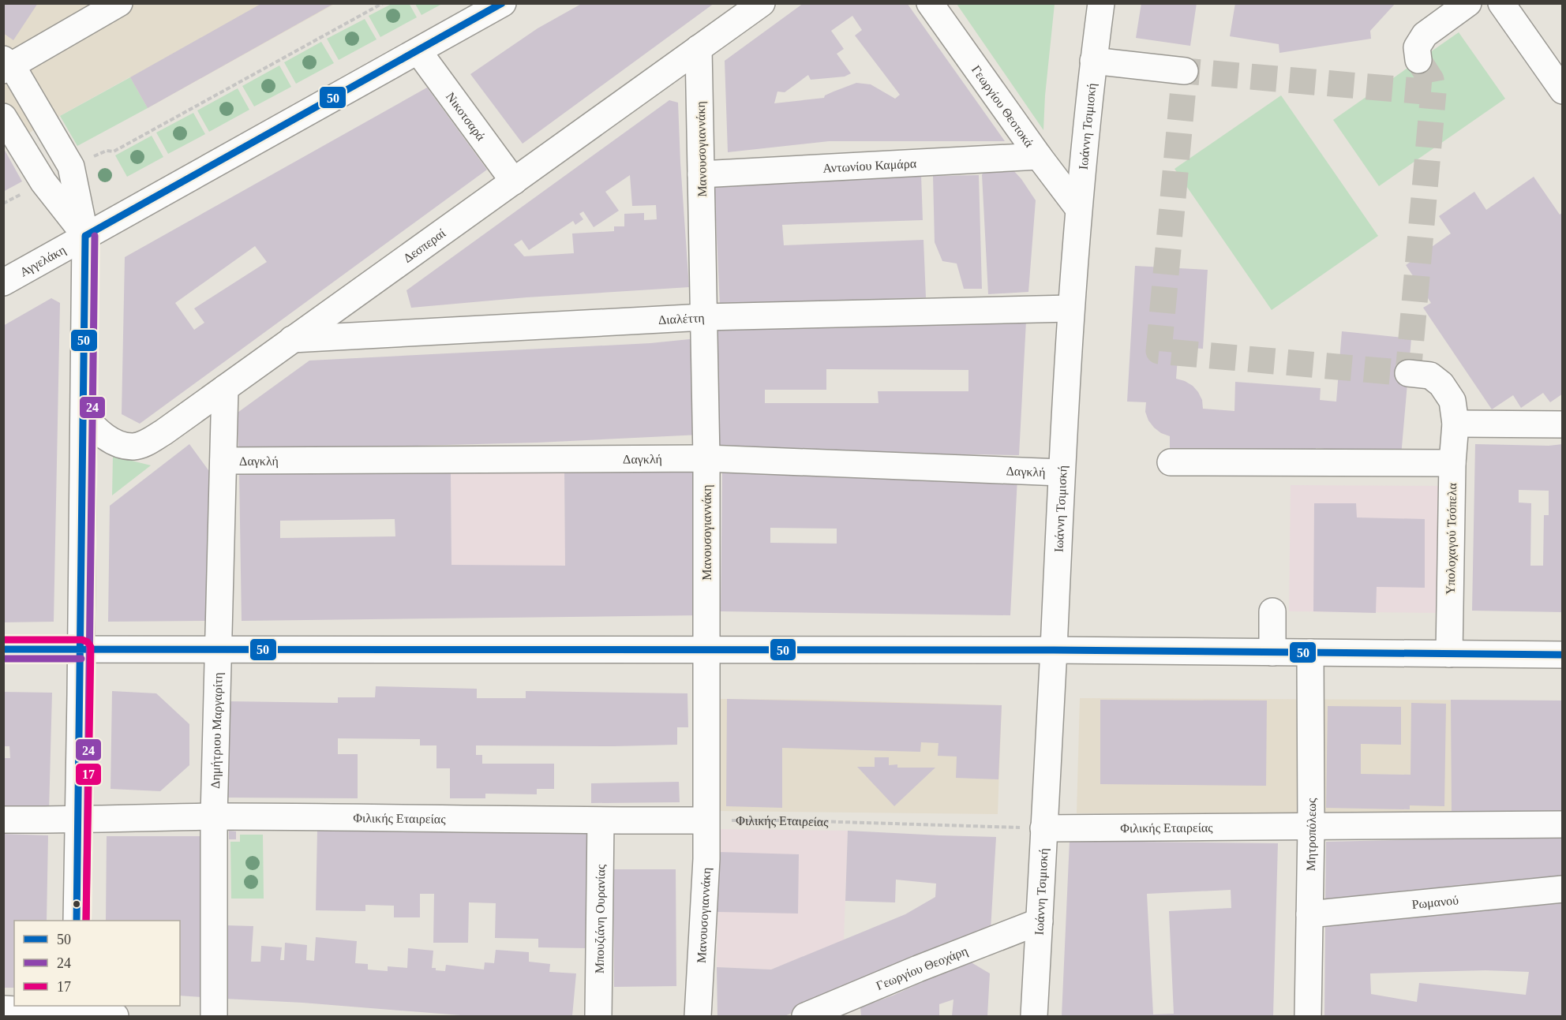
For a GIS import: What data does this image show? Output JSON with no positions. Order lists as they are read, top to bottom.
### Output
{
  "streets": {
    "street": [
      "Γεωργίου Θεοτοκά",
      "Νικοτσαρά",
      "Ιωάννη Τσιμισκή",
      "Μανουσογιαννάκη",
      "Αντωνίου Καμάρα",
      "Δεσπεραί",
      "Αγγελάκη",
      "Διαλέττη",
      "Δαγκλή",
      "Υπολοχαγού Τσόπελα",
      "Δημήτριου Μαργαρίτη",
      "Φιλικής Εταιρείας",
      "Μητροπόλεως",
      "Ρωμανού",
      "Μπουζιάνη Ουρανίας",
      "Γεωργίου Θεοχάρη"
    ]
  },
  "crossings": [
    ["Γεωργίου Θεοτοκά", "Ιωάννη Τσιμισκή"],
    ["Γεωργίου Θεοτοκά", "Αντωνίου Καμάρα"],
    ["Νικοτσαρά", "Δεσπεραί"],
    ["Νικοτσαρά", "Αγγελάκη"],
    ["Ιωάννη Τσιμισκή", "Διαλέττη"],
    ["Ιωάννη Τσιμισκή", "Δαγκλή"],
    ["Ιωάννη Τσιμισκή", "Φιλικής Εταιρείας"],
    ["Ιωάννη Τσιμισκή", "Γεωργίου Θεοχάρη"],
    ["Μανουσογιαννάκη", "Αντωνίου Καμάρα"],
    ["Μανουσογιαννάκη", "Δεσπεραί"],
    ["Μανουσογιαννάκη", "Διαλέττη"],
    ["Μανουσογιαννάκη", "Δαγκλή"],
    ["Μανουσογιαννάκη", "Φιλικής Εταιρείας"],
    ["Δεσπεραί", "Διαλέττη"],
    ["Δεσπεραί", "Δημήτριου Μαργαρίτη"],
    ["Δαγκλή", "Δημήτριου Μαργαρίτη"],
    ["Δημήτριου Μαργαρίτη", "Φιλικής Εταιρείας"],
    ["Φιλικής Εταιρείας", "Μητροπόλεως"],
    ["Φιλικής Εταιρείας", "Μπουζιάνη Ουρανίας"],
    ["Μητροπόλεως", "Ρωμανού"]
  ],
  "lines": ["transit line 50", "transit line 24", "transit line 17"],
  "legend": ["50", "24", "17"]
}
